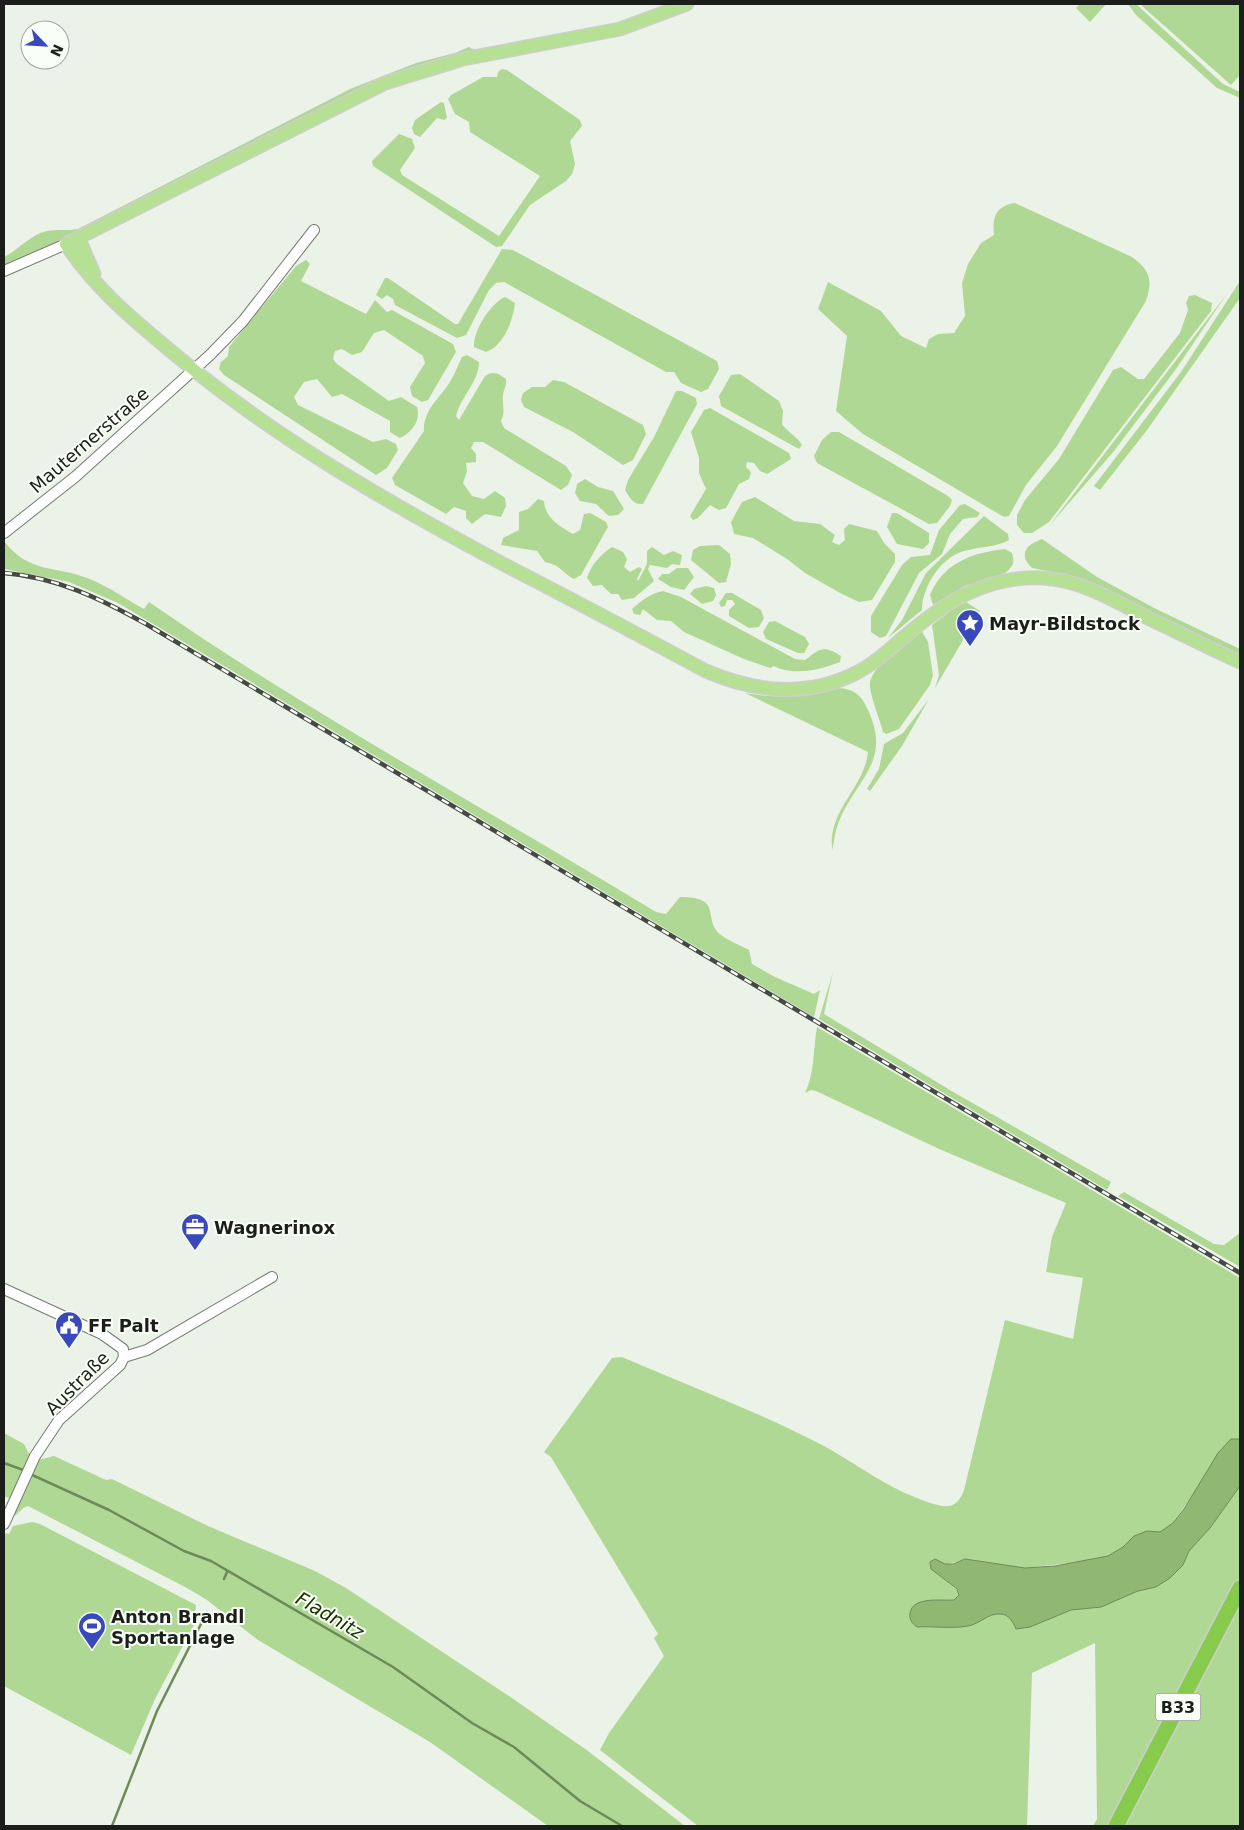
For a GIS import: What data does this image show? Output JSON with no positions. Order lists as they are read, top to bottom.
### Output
{
  "streets": {
    "highway": ["B33"],
    "street": ["Mauternerstraße", "Austraße"]
  },
  "water": ["Fladnitz"],
  "places": {
    "place": ["Mayr-Bildstock"],
    "office": ["Wagnerinox"],
    "public building": ["FF Palt"],
    "sports": ["Anton Brandl Sportanlage"]
  },
  "north": "bottom right"
}
